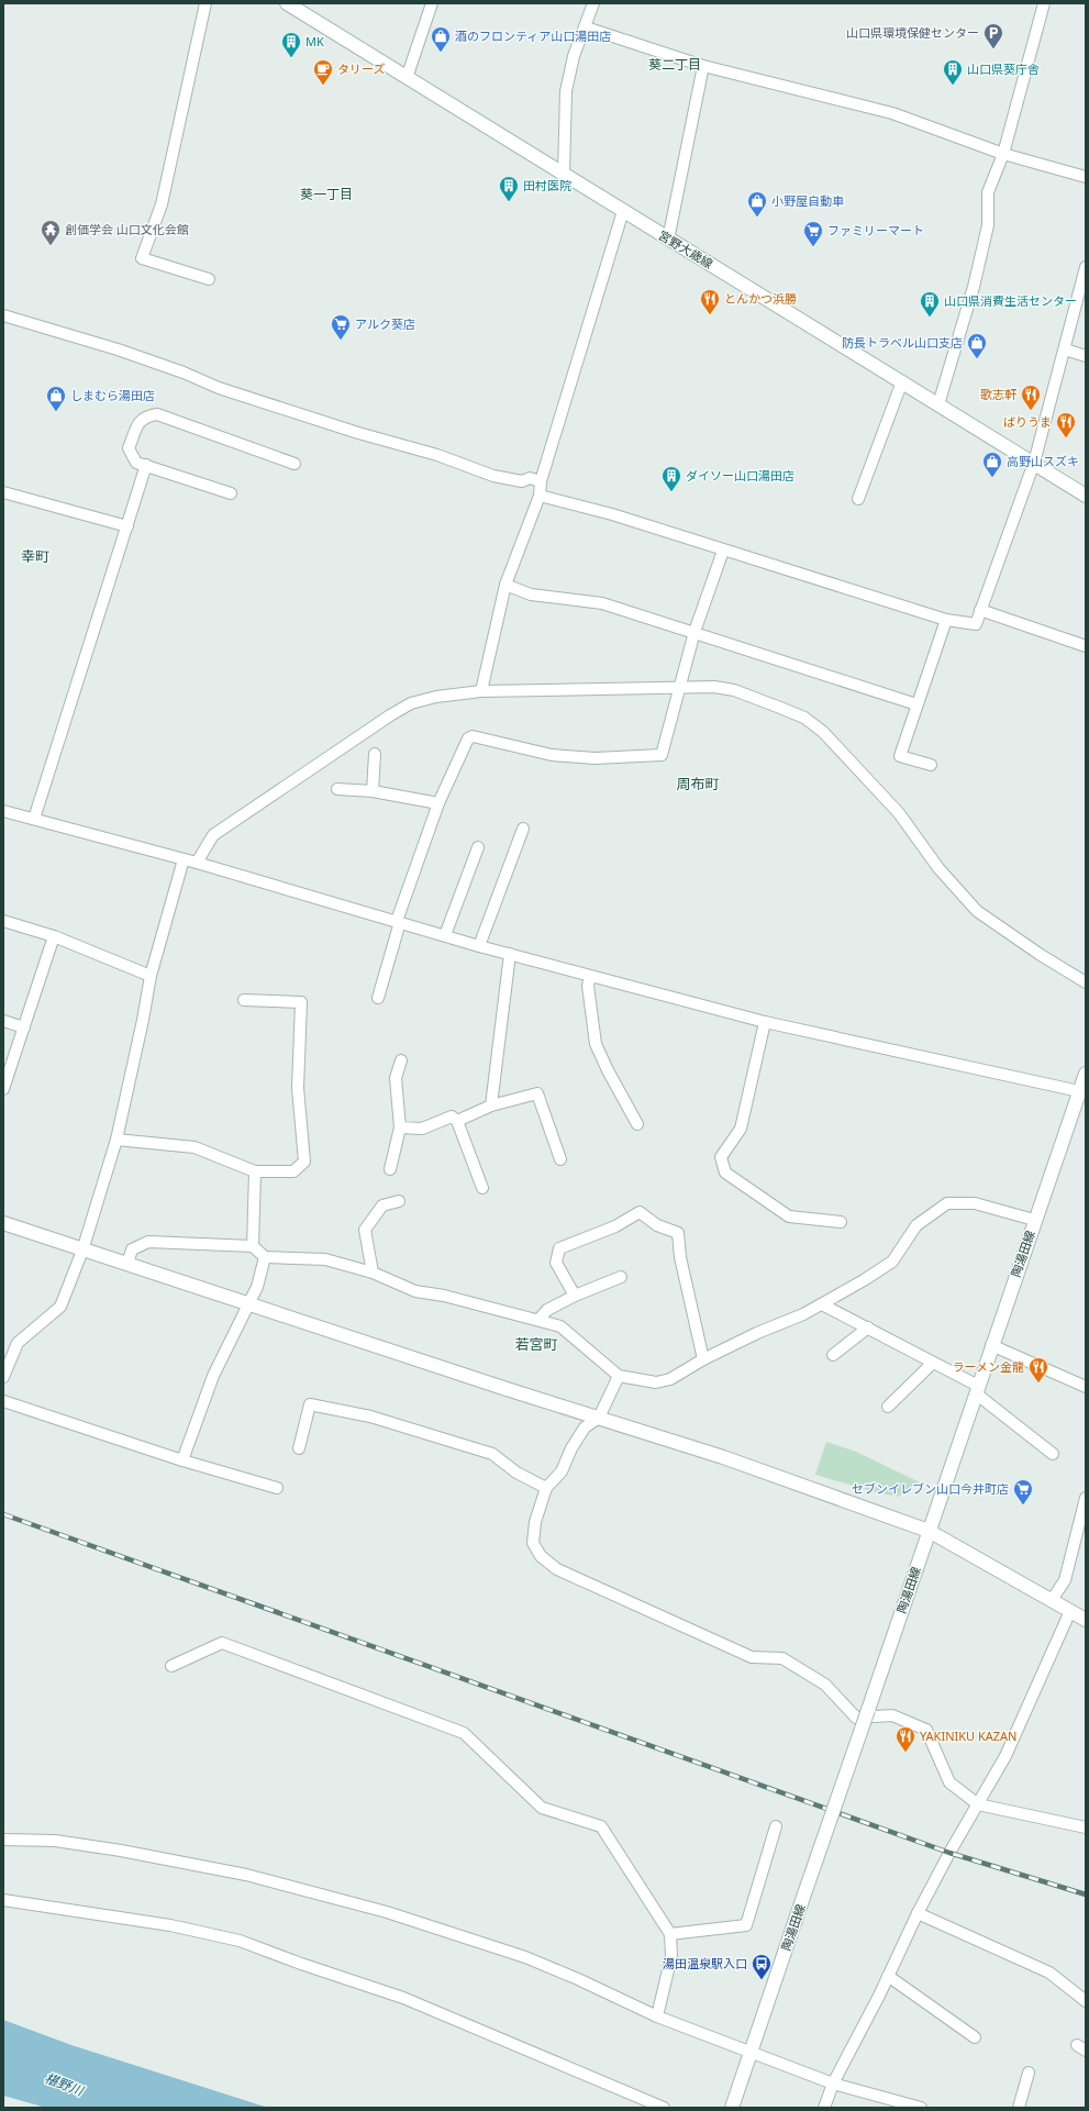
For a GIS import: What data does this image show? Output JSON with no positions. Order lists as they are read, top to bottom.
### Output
{
  "streets": {
    "main road": ["宮野大歳線", "陶湯田線"]
  },
  "districts": [
    "葵二丁目",
    "葵一丁目",
    "幸町",
    "周布町",
    "若宮町"
  ],
  "water": ["椹野川"],
  "places": {
    "parking": ["山口県環境保健センター"],
    "shop": [
      "酒のフロンティア山口湯田店",
      "小野屋自動車",
      "防長トラベル山口支店",
      "しまむら湯田店",
      "高野山スズキ"
    ],
    "building": [
      "MK",
      "山口県葵庁舎",
      "田村医院",
      "山口県消費生活センター",
      "ダイソー山口湯田店"
    ],
    "cafe": ["タリーズ"],
    "temple": ["創価学会 山口文化会館"],
    "supermarket": ["ファミリーマート", "アルク葵店", "セブンイレブン山口今井町店"],
    "restaurant": [
      "とんかつ浜勝",
      "歌志軒",
      "ばりうま",
      "ラーメン金龍",
      "YAKINIKU KAZAN"
    ],
    "bus stop": ["湯田温泉駅入口"]
  }
}
